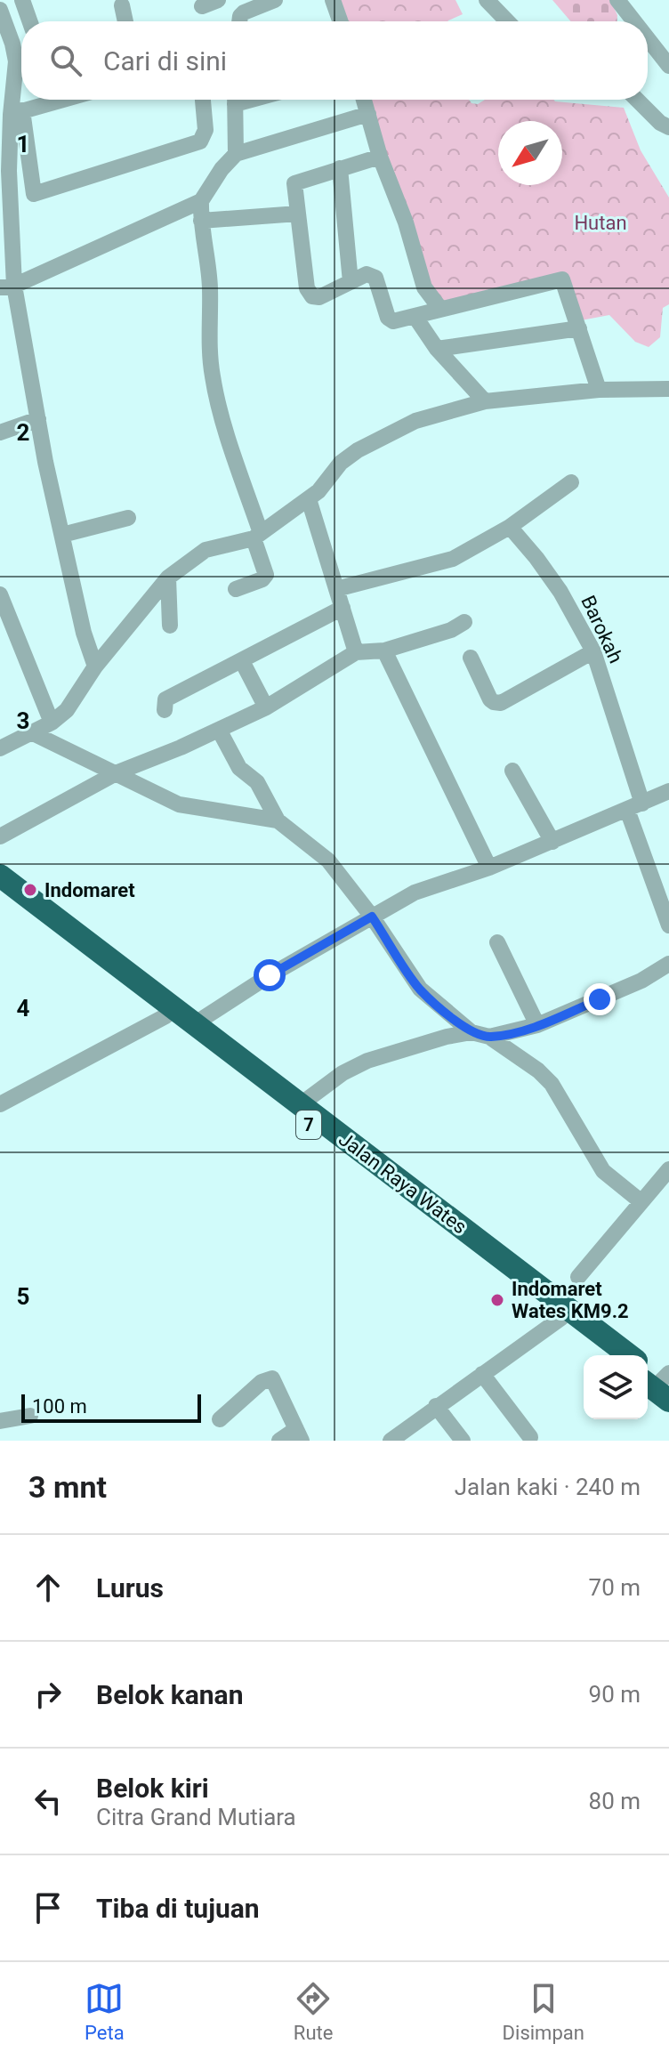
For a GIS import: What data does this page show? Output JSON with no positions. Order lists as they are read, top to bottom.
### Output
{
  "streets": {
    "highway": ["7", "Jalan Raya Wates"],
    "street": ["Barokah"]
  },
  "parks": ["Hutan"],
  "places": ["Indomaret", "Indomaret Wates KM9.2"],
  "scale_bar": "100 m",
  "north": "bottom left",
  "page": {
    "search": "Cari di sini",
    "scale": "100 m",
    "heading": ["3 mnt", "Jalan kaki · 240 m"],
    "list": [
      ["Lurus", "70 m"],
      ["Belok kanan", "90 m"],
      ["Belok kiri", "Citra Grand Mutiara", "80 m"],
      "Tiba di tujuan"
    ],
    "nav": ["Peta", "Rute", "Disimpan"]
  },
  "grid": {
    "rows": [
      "1",
      "2",
      "3",
      "4",
      "5"
    ]
  }
}
